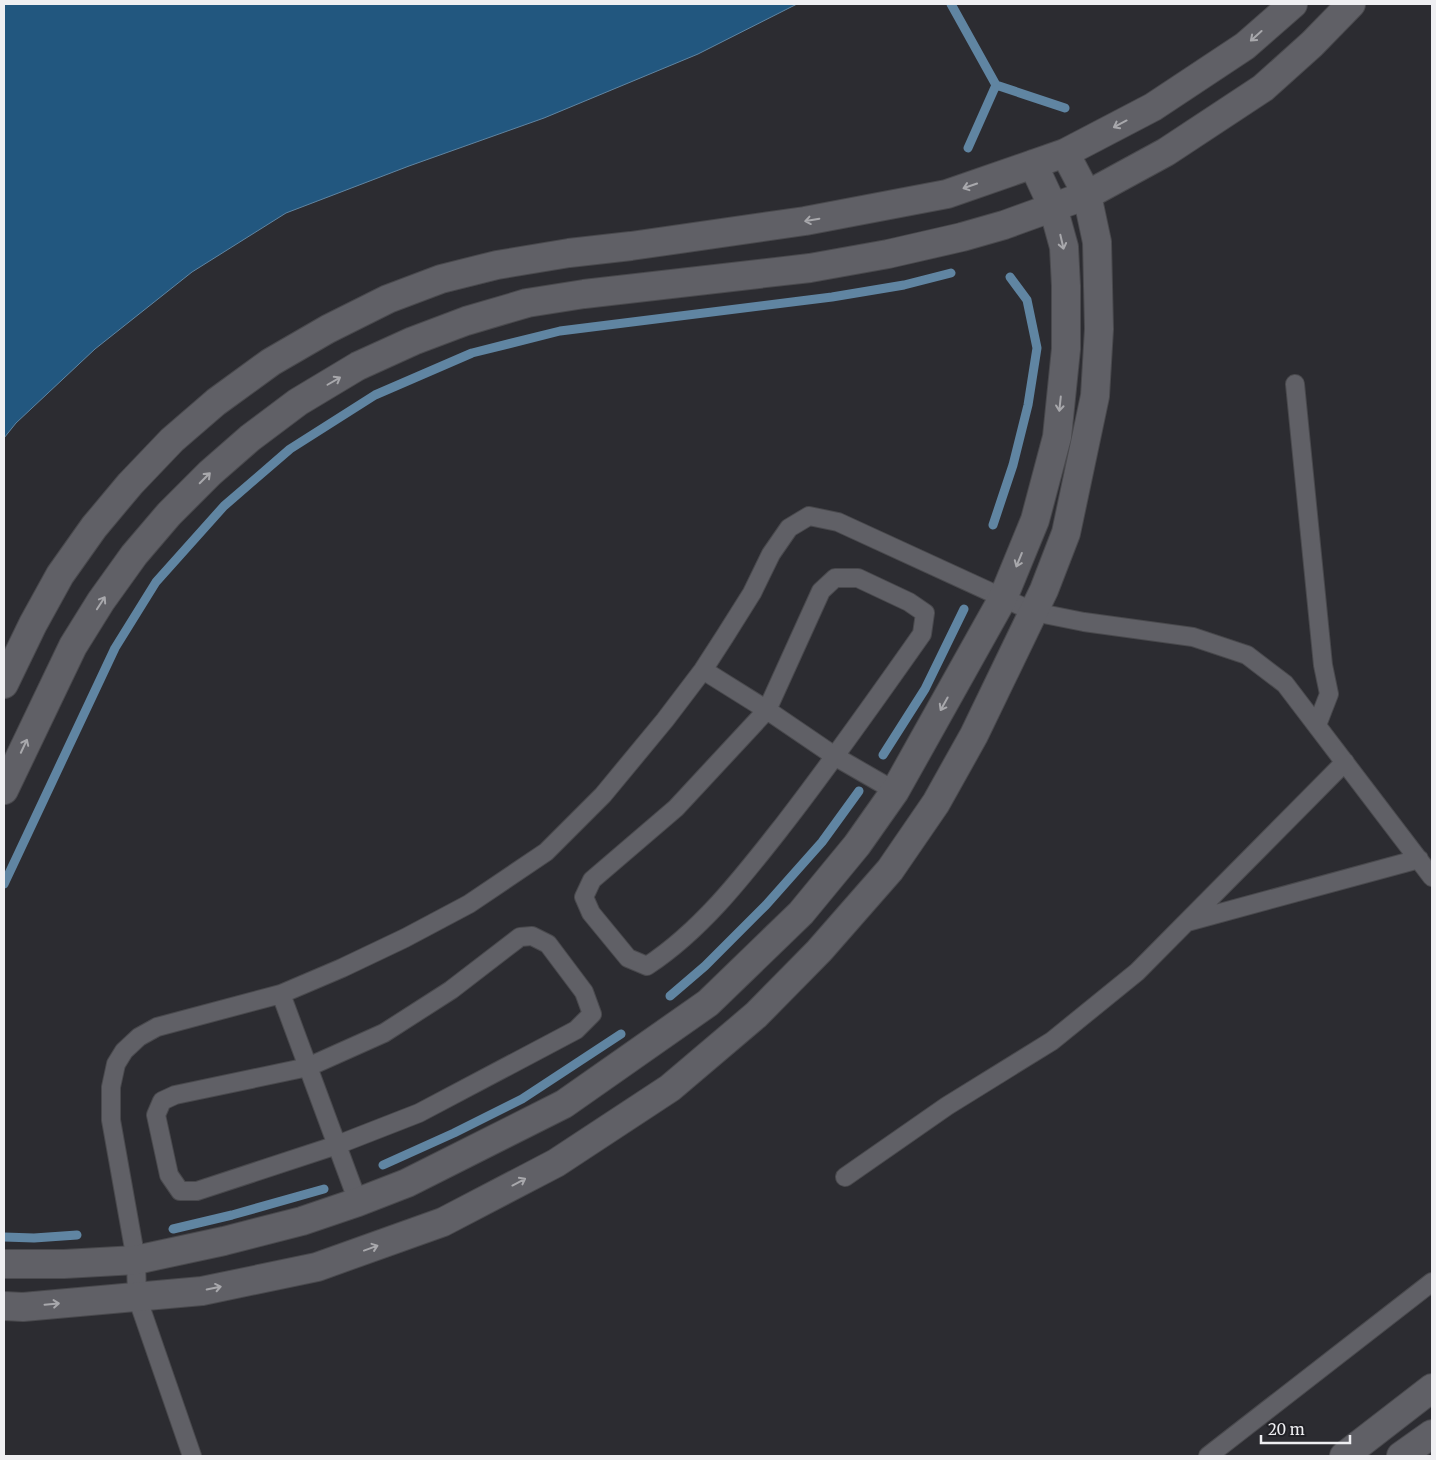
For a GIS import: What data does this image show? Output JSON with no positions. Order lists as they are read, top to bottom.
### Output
{
  "scale_bar": "20 m"
}
